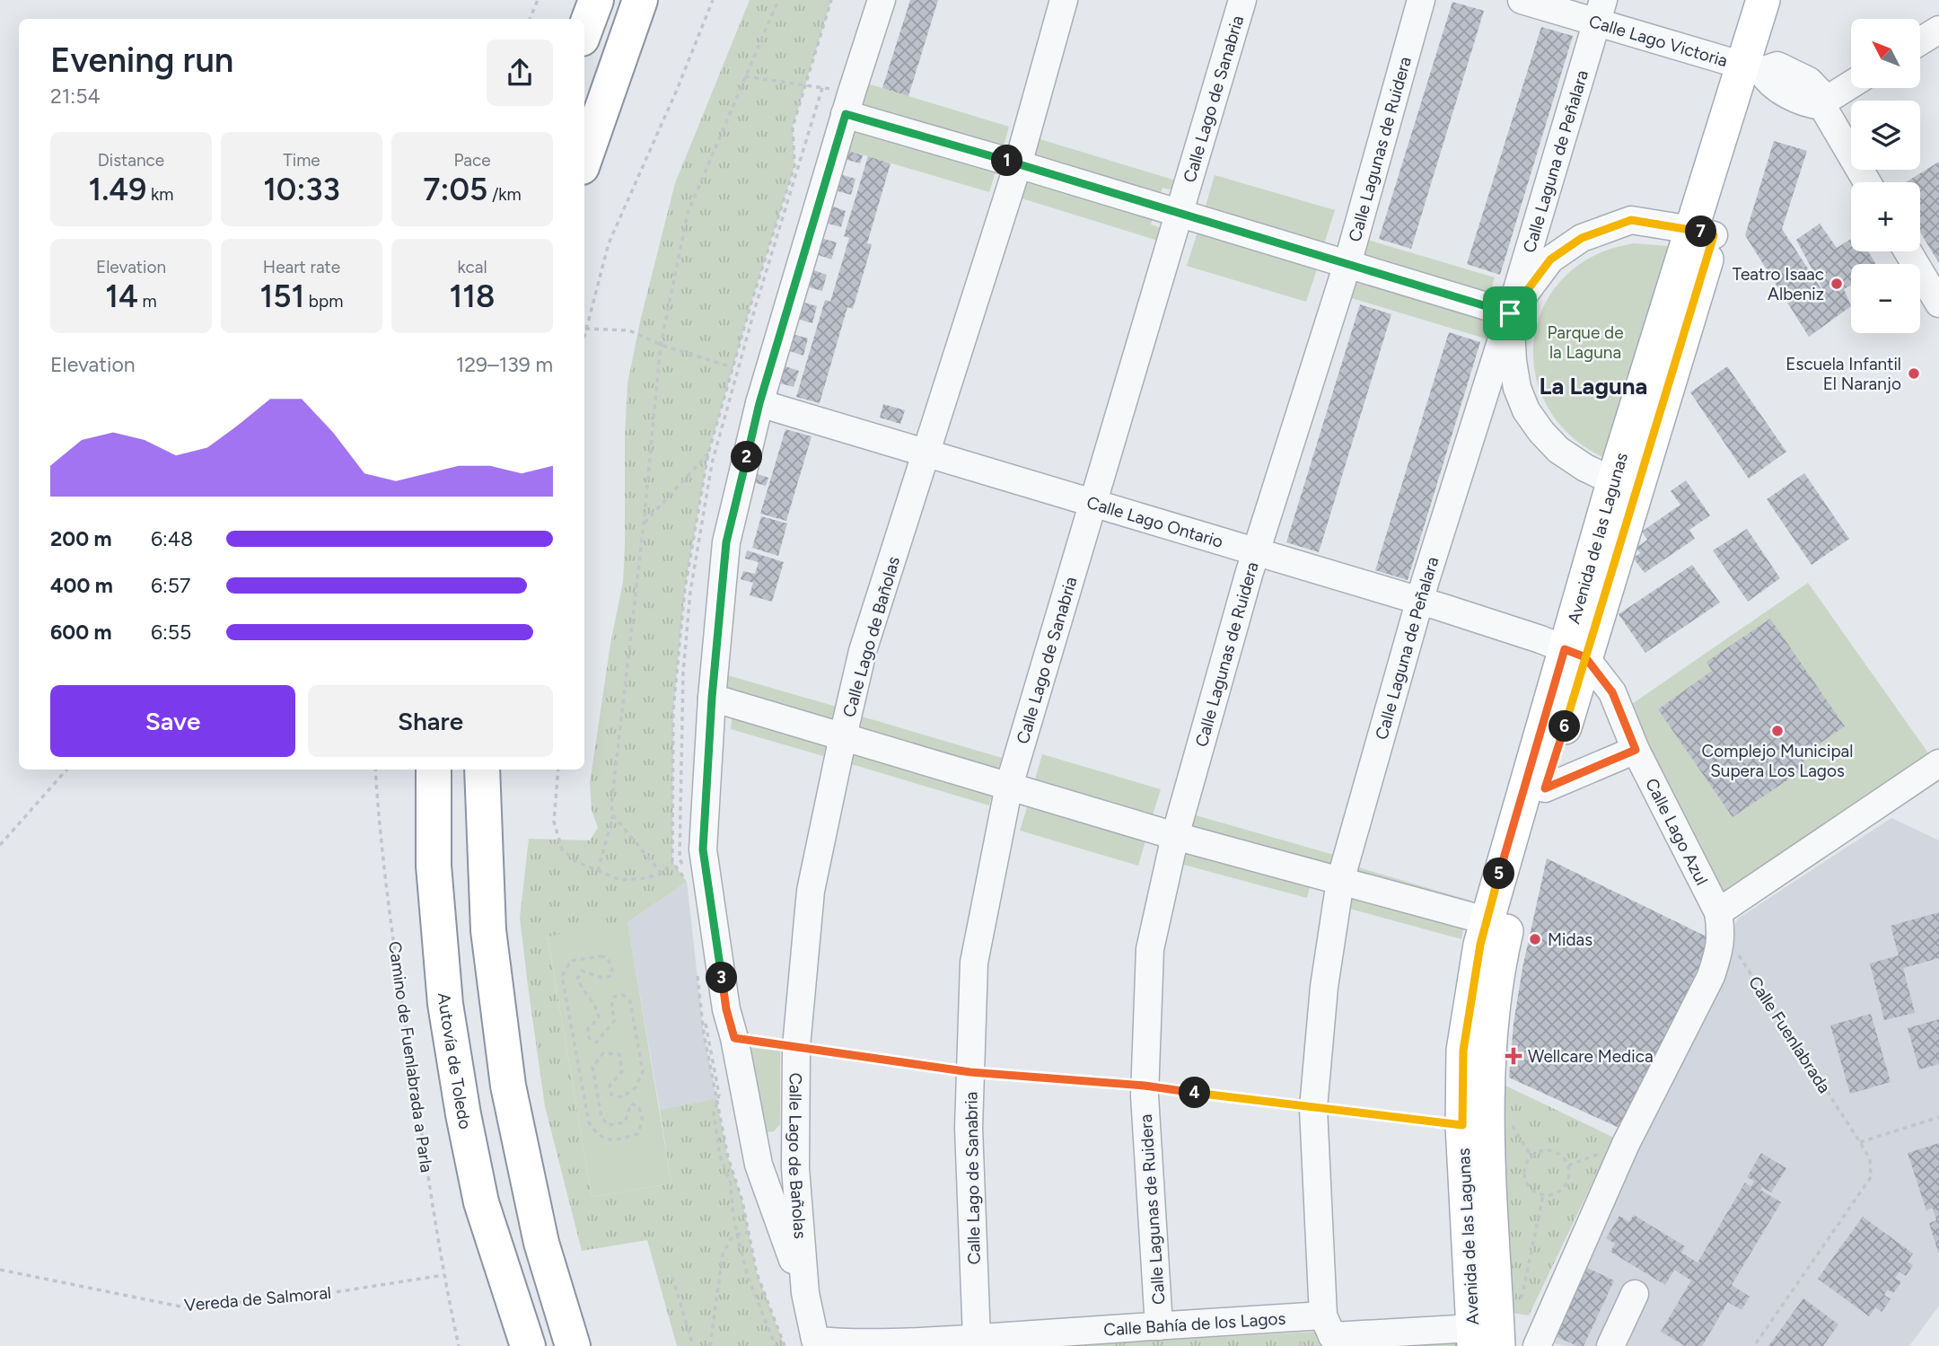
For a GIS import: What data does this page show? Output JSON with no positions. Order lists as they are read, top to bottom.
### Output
{
  "streets": {
    "highway": ["Autovía de Toledo"],
    "main road": ["Avenida de las Lagunas"],
    "street": [
      "Calle Lago Victoria",
      "Calle Lago de Sanabria",
      "Calle Lagunas de Ruidera",
      "Calle Laguna de Peñalara",
      "Calle Lago Ontario",
      "Calle Lago de Bañolas",
      "Calle Lago Azul",
      "Calle Bahía de los Lagos"
    ],
    "path": ["Calle Fuenlabrada", "Camino de Fuenlabrada a Parla", "Vereda de Salmoral"]
  },
  "crossings": [
    ["Calle Lago Victoria", "Calle Laguna de Peñalara"],
    ["Calle Lago Victoria", "Avenida de las Lagunas"],
    ["Calle Lago de Sanabria", "Calle Lago Ontario"],
    ["Calle Lago de Sanabria", "Calle Bahía de los Lagos"],
    ["Calle Lagunas de Ruidera", "Calle Lago Ontario"],
    ["Calle Lagunas de Ruidera", "Calle Bahía de los Lagos"],
    ["Calle Laguna de Peñalara", "Calle Lago Ontario"],
    ["Calle Laguna de Peñalara", "Calle Bahía de los Lagos"],
    ["Calle Lago Ontario", "Avenida de las Lagunas"],
    ["Calle Lago Ontario", "Calle Lago de Bañolas"],
    ["Calle Lago Ontario", "Calle Lago Azul"],
    ["Avenida de las Lagunas", "Calle Lago Azul"],
    ["Calle Lago de Bañolas", "Calle Bahía de los Lagos"],
    ["Calle Lago Azul", "Calle Fuenlabrada"],
    ["Camino de Fuenlabrada a Parla", "Vereda de Salmoral"]
  ],
  "districts": ["La Laguna"],
  "parks": ["Parque de la Laguna"],
  "places": {
    "other": [
      "Teatro Isaac Albeniz",
      "Escuela Infantil El Naranjo",
      "Complejo Municipal Supera Los Lagos",
      "Midas"
    ],
    "health": ["Wellcare Medica"]
  },
  "north": "top left",
  "page": {
    "map_buttons": ["+", "−"],
    "heading": ["Evening run", "21:54"],
    "stats": [
      ["Distance", "1.49 km"],
      ["Time", "10:33"],
      ["Pace", "7:05 /km"],
      ["Elevation", "14 m"],
      ["Heart rate", "151 bpm"],
      ["kcal", "118"]
    ],
    "pins": [
      "1",
      "7",
      "2",
      "6",
      "5",
      "3",
      "4"
    ],
    "chart": ["Elevation", "129–139 m"],
    "list": [
      {
        "name": "200 m",
        "note": "6:48"
      },
      {
        "name": "400 m",
        "note": "6:57"
      },
      {
        "name": "600 m",
        "note": "6:55"
      }
    ],
    "buttons": ["Save", "Share"]
  }
}
